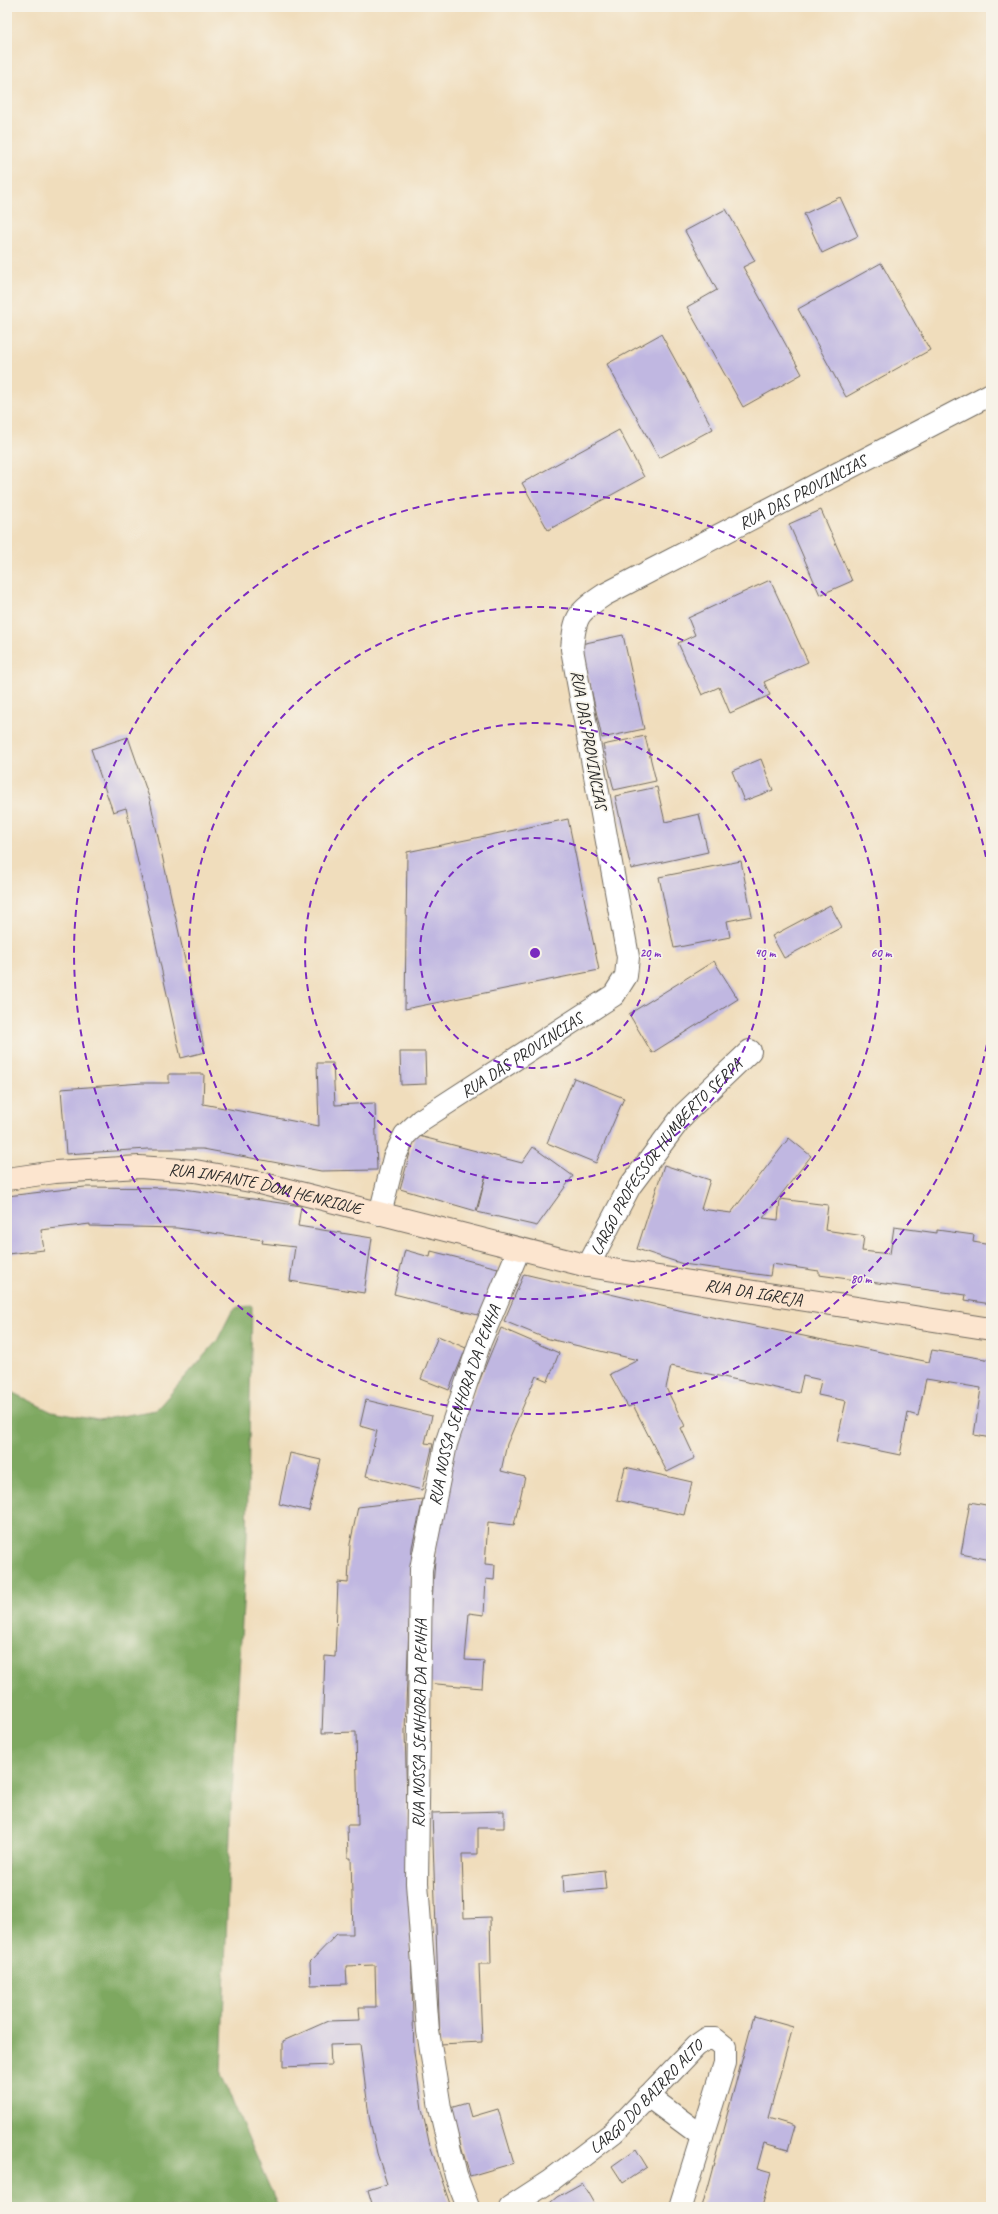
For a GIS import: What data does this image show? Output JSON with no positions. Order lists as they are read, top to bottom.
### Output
{
  "streets": {
    "street": [
      "RUA DAS PROVINCIAS",
      "LARGO PROFESSOR HUMBERTO SERPA",
      "RUA INFANTE DOM HENRIQUE",
      "RUA DA IGREJA",
      "RUA NOSSA SENHORA DA PENHA",
      "LARGO DO BAIRRO ALTO"
    ]
  },
  "crossings": [
    ["RUA DAS PROVINCIAS", "RUA INFANTE DOM HENRIQUE"],
    ["LARGO PROFESSOR HUMBERTO SERPA", "RUA DA IGREJA"],
    ["RUA INFANTE DOM HENRIQUE", "RUA DA IGREJA"],
    ["RUA INFANTE DOM HENRIQUE", "RUA NOSSA SENHORA DA PENHA"],
    ["RUA DA IGREJA", "RUA NOSSA SENHORA DA PENHA"]
  ],
  "rings": [
    "20 m",
    "40 m",
    "60 m",
    "80 m"
  ]
}
